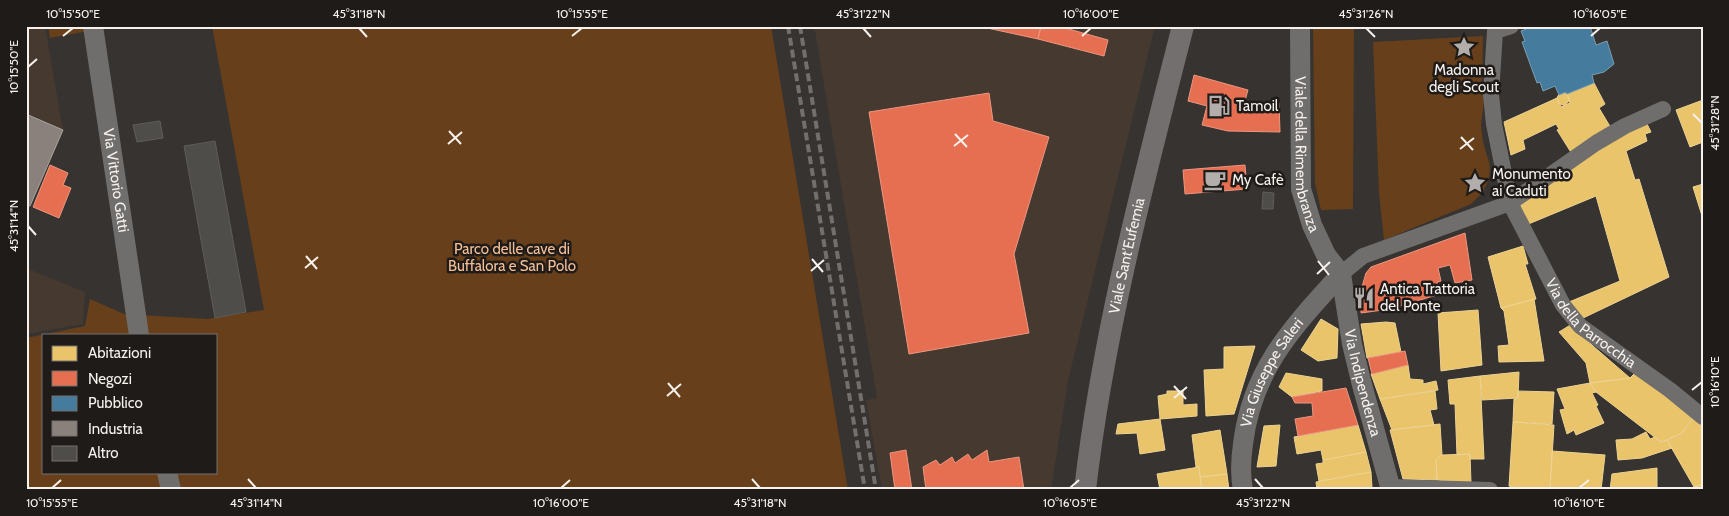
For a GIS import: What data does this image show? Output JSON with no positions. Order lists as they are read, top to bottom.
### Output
{
  "streets": {
    "main road": ["Viale Sant'Eufemia"],
    "street": [
      "Viale della Rimembranza",
      "Via Vittorio Gatti",
      "Via della Parrocchia",
      "Via Giuseppe Saleri",
      "Via Indipendenza"
    ]
  },
  "crossings": [
    ["Viale della Rimembranza", "Via Giuseppe Saleri"],
    ["Viale della Rimembranza", "Via Indipendenza"],
    ["Via Giuseppe Saleri", "Via Indipendenza"]
  ],
  "parks": ["Parco delle cave di Buffalora e San Polo"],
  "places": {
    "place": ["Madonna degli Scout", "Monumento ai Caduti"],
    "fuel station": ["Tamoil"],
    "cafe": ["My Cafè"],
    "restaurant": ["Antica Trattoria del Ponte"]
  },
  "legend": [
    "Abitazioni",
    "Negozi",
    "Pubblico",
    "Industria",
    "Altro"
  ],
  "coordinates": [
    "10°15'50\"E",
    "45°31'18\"N",
    "10°15'55\"E",
    "45°31'22\"N",
    "10°16'00\"E",
    "45°31'26\"N",
    "10°16'05\"E",
    "45°31'28\"N",
    "45°31'14\"N",
    "10°16'10\"E"
  ]
}
